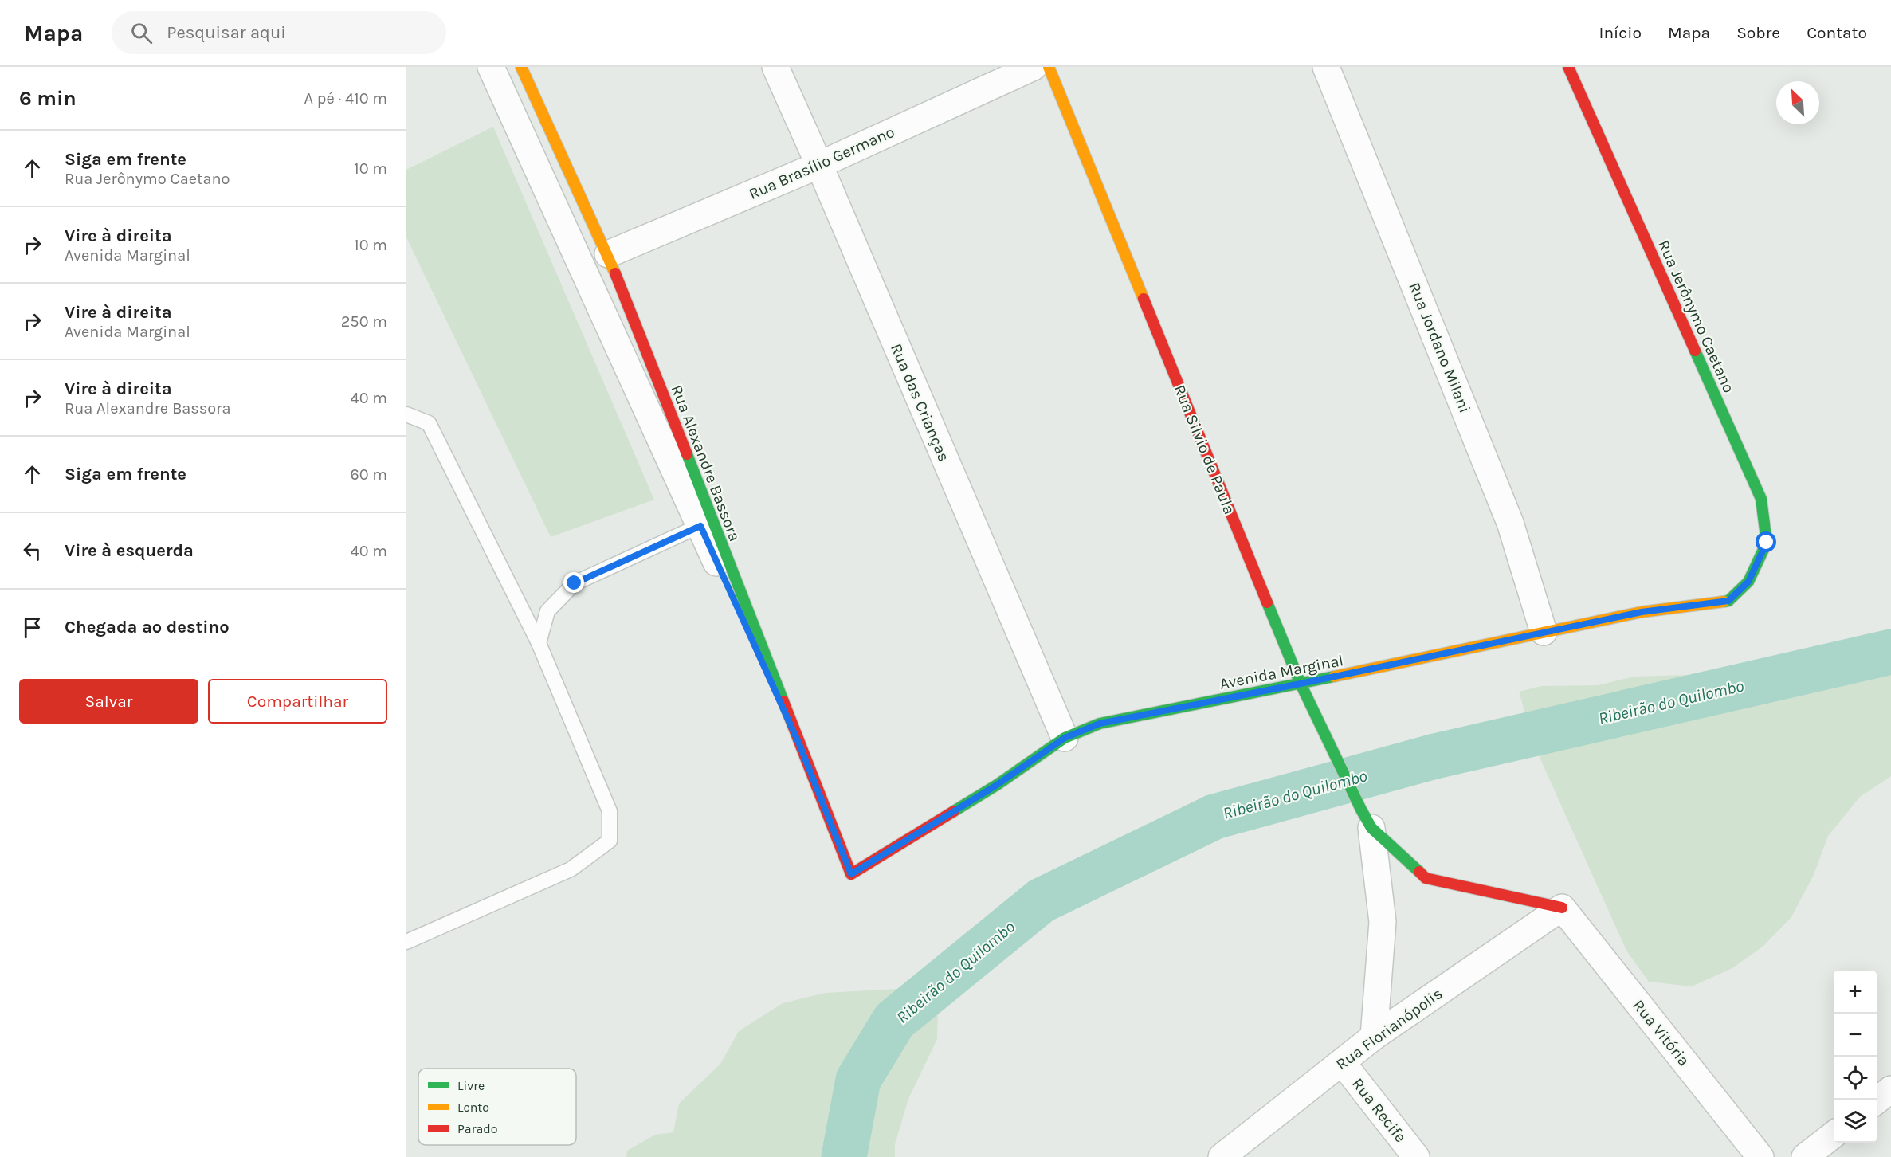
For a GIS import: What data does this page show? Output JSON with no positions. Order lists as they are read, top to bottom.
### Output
{
  "streets": {
    "street": [
      "Rua Brasílio Germano",
      "Rua Jerônymo Caetano",
      "Rua Jordano Milani",
      "Rua das Crianças",
      "Rua Silvio de Paula",
      "Rua Alexandre Bassora",
      "Avenida Marginal",
      "Rua Florianópolis",
      "Rua Vitória",
      "Rua Recife"
    ]
  },
  "crossings": [
    ["Rua Brasílio Germano", "Rua das Crianças"],
    ["Rua Brasílio Germano", "Rua Alexandre Bassora"],
    ["Rua Jerônymo Caetano", "Avenida Marginal"],
    ["Rua Jordano Milani", "Avenida Marginal"],
    ["Rua das Crianças", "Avenida Marginal"],
    ["Rua Silvio de Paula", "Avenida Marginal"],
    ["Rua Silvio de Paula", "Rua Florianópolis"],
    ["Rua Silvio de Paula", "Rua Vitória"],
    ["Rua Florianópolis", "Rua Vitória"],
    ["Rua Florianópolis", "Rua Recife"]
  ],
  "water": ["Ribeirão do Quilombo"],
  "legend": ["Livre", "Lento", "Parado"],
  "north": "top left",
  "page": {
    "header": "Mapa",
    "search": "Pesquisar aqui",
    "nav": [
      "Início",
      "Mapa",
      "Sobre",
      "Contato"
    ],
    "heading": ["6 min", "A pé · 410 m"],
    "list": [
      ["Siga em frente", "Rua Jerônymo Caetano", "10 m"],
      ["Vire à direita", "Avenida Marginal", "10 m"],
      ["Vire à direita", "Avenida Marginal", "250 m"],
      ["Vire à direita", "Rua Alexandre Bassora", "40 m"],
      ["Siga em frente", "60 m"],
      ["Vire à esquerda", "40 m"],
      "Chegada ao destino"
    ],
    "buttons": ["Salvar", "Compartilhar"],
    "map_buttons": ["+", "−"]
  }
}
